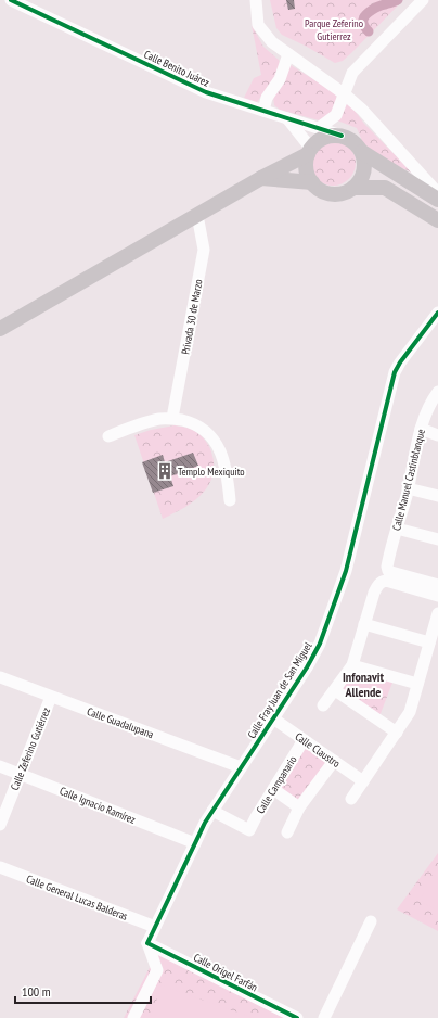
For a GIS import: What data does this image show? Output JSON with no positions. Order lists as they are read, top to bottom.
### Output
{
  "streets": {
    "street": [
      "Calle Benito Juárez",
      "Privada 30 de Marzo",
      "Calle Manuel Castinblanque",
      "Calle Fray Juan de San Miguel",
      "Calle Guadalupana",
      "Calle Zeferino Gutiérrez",
      "Calle Claustro",
      "Calle Campanario",
      "Calle Ignacio Ramírez",
      "Calle General Lucas Balderas",
      "Calle Origel Farfán"
    ]
  },
  "crossings": [
    ["Calle Fray Juan de San Miguel", "Calle Guadalupana"],
    ["Calle Fray Juan de San Miguel", "Calle Claustro"],
    ["Calle Fray Juan de San Miguel", "Calle Campanario"],
    ["Calle Fray Juan de San Miguel", "Calle Ignacio Ramírez"],
    ["Calle Fray Juan de San Miguel", "Calle General Lucas Balderas"],
    ["Calle Fray Juan de San Miguel", "Calle Origel Farfán"],
    ["Calle Guadalupana", "Calle Zeferino Gutiérrez"],
    ["Calle Zeferino Gutiérrez", "Calle Ignacio Ramírez"],
    ["Calle Claustro", "Calle Campanario"]
  ],
  "districts": ["Infonavit Allende"],
  "parks": ["Parque Zeferino Gutierrez"],
  "places": {
    "building": ["Templo Mexiquito"]
  },
  "scale_bar": "100 m"
}
